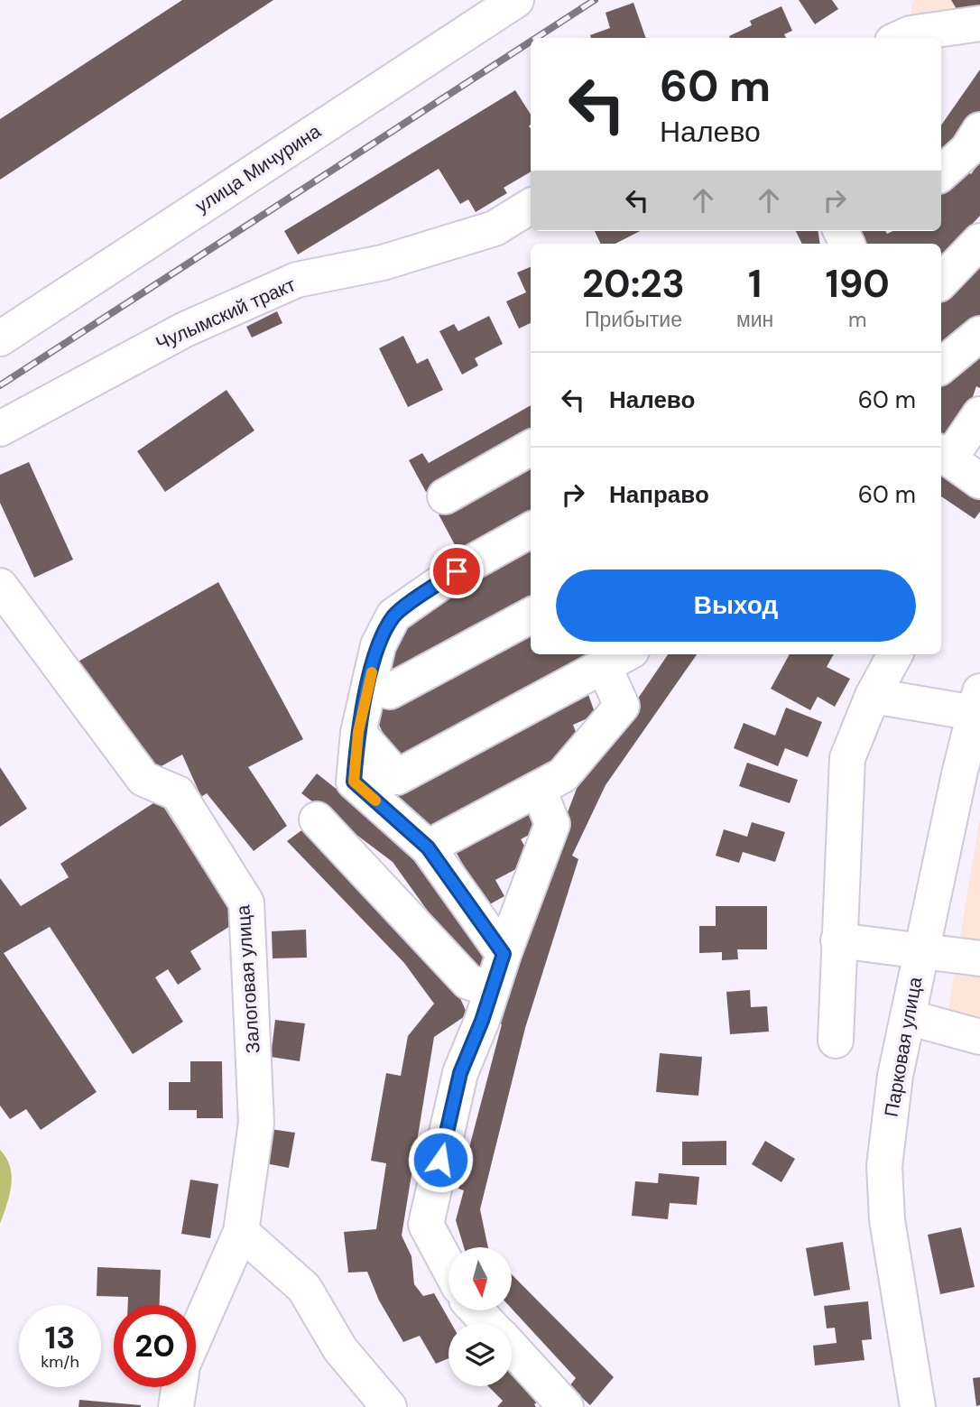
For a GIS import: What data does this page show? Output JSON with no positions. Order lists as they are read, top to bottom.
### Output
{
  "streets": {
    "street": [
      "улица Мичурина",
      "Чулымский тракт",
      "Залоговая улица",
      "Парковая улица"
    ]
  },
  "north": "bottom",
  "page": {
    "turn": ["60 m", "Налево"],
    "eta": [
      "20:23",
      "Прибытие",
      "1",
      "мин",
      "190",
      "m"
    ],
    "list": [
      {
        "name": "Налево",
        "value": "60 m"
      },
      {
        "name": "Направо",
        "value": "60 m"
      }
    ],
    "buttons": "Выход",
    "speed": "13 km/h",
    "limit": "20"
  }
}
